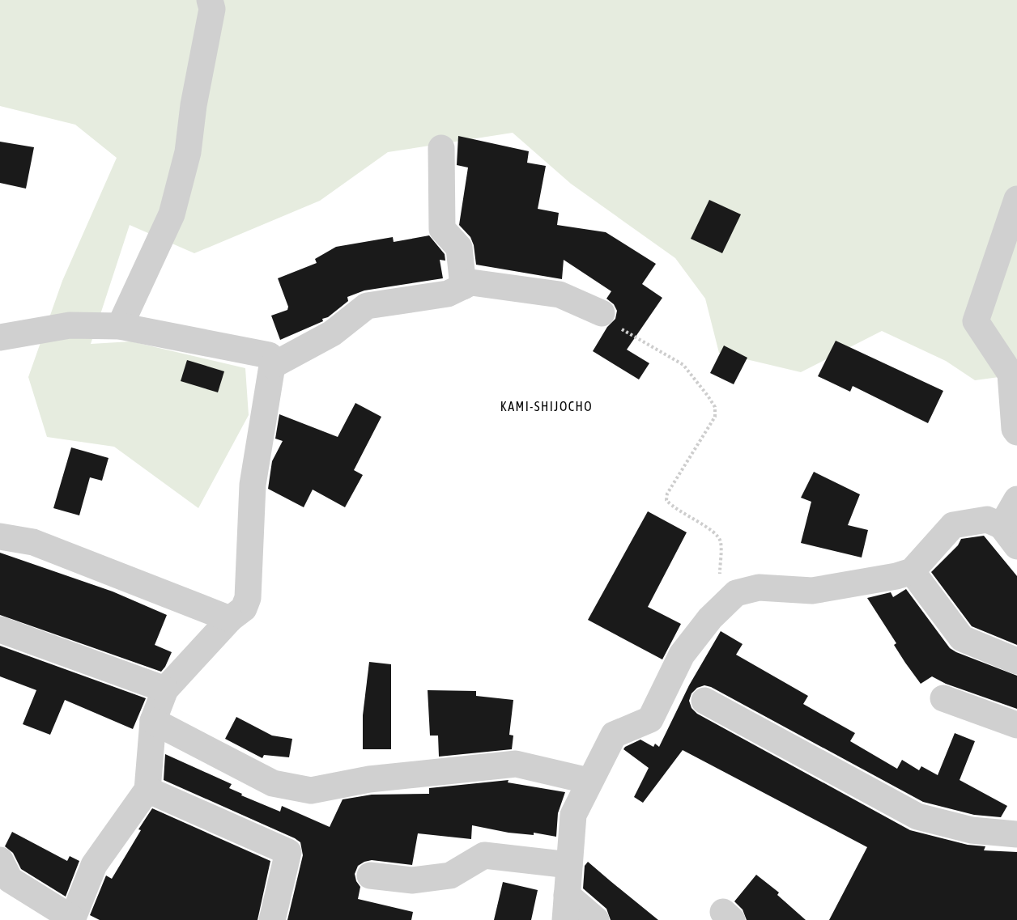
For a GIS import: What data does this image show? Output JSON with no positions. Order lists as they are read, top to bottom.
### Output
{
  "districts": ["KAMI-SHIJOCHO"]
}
